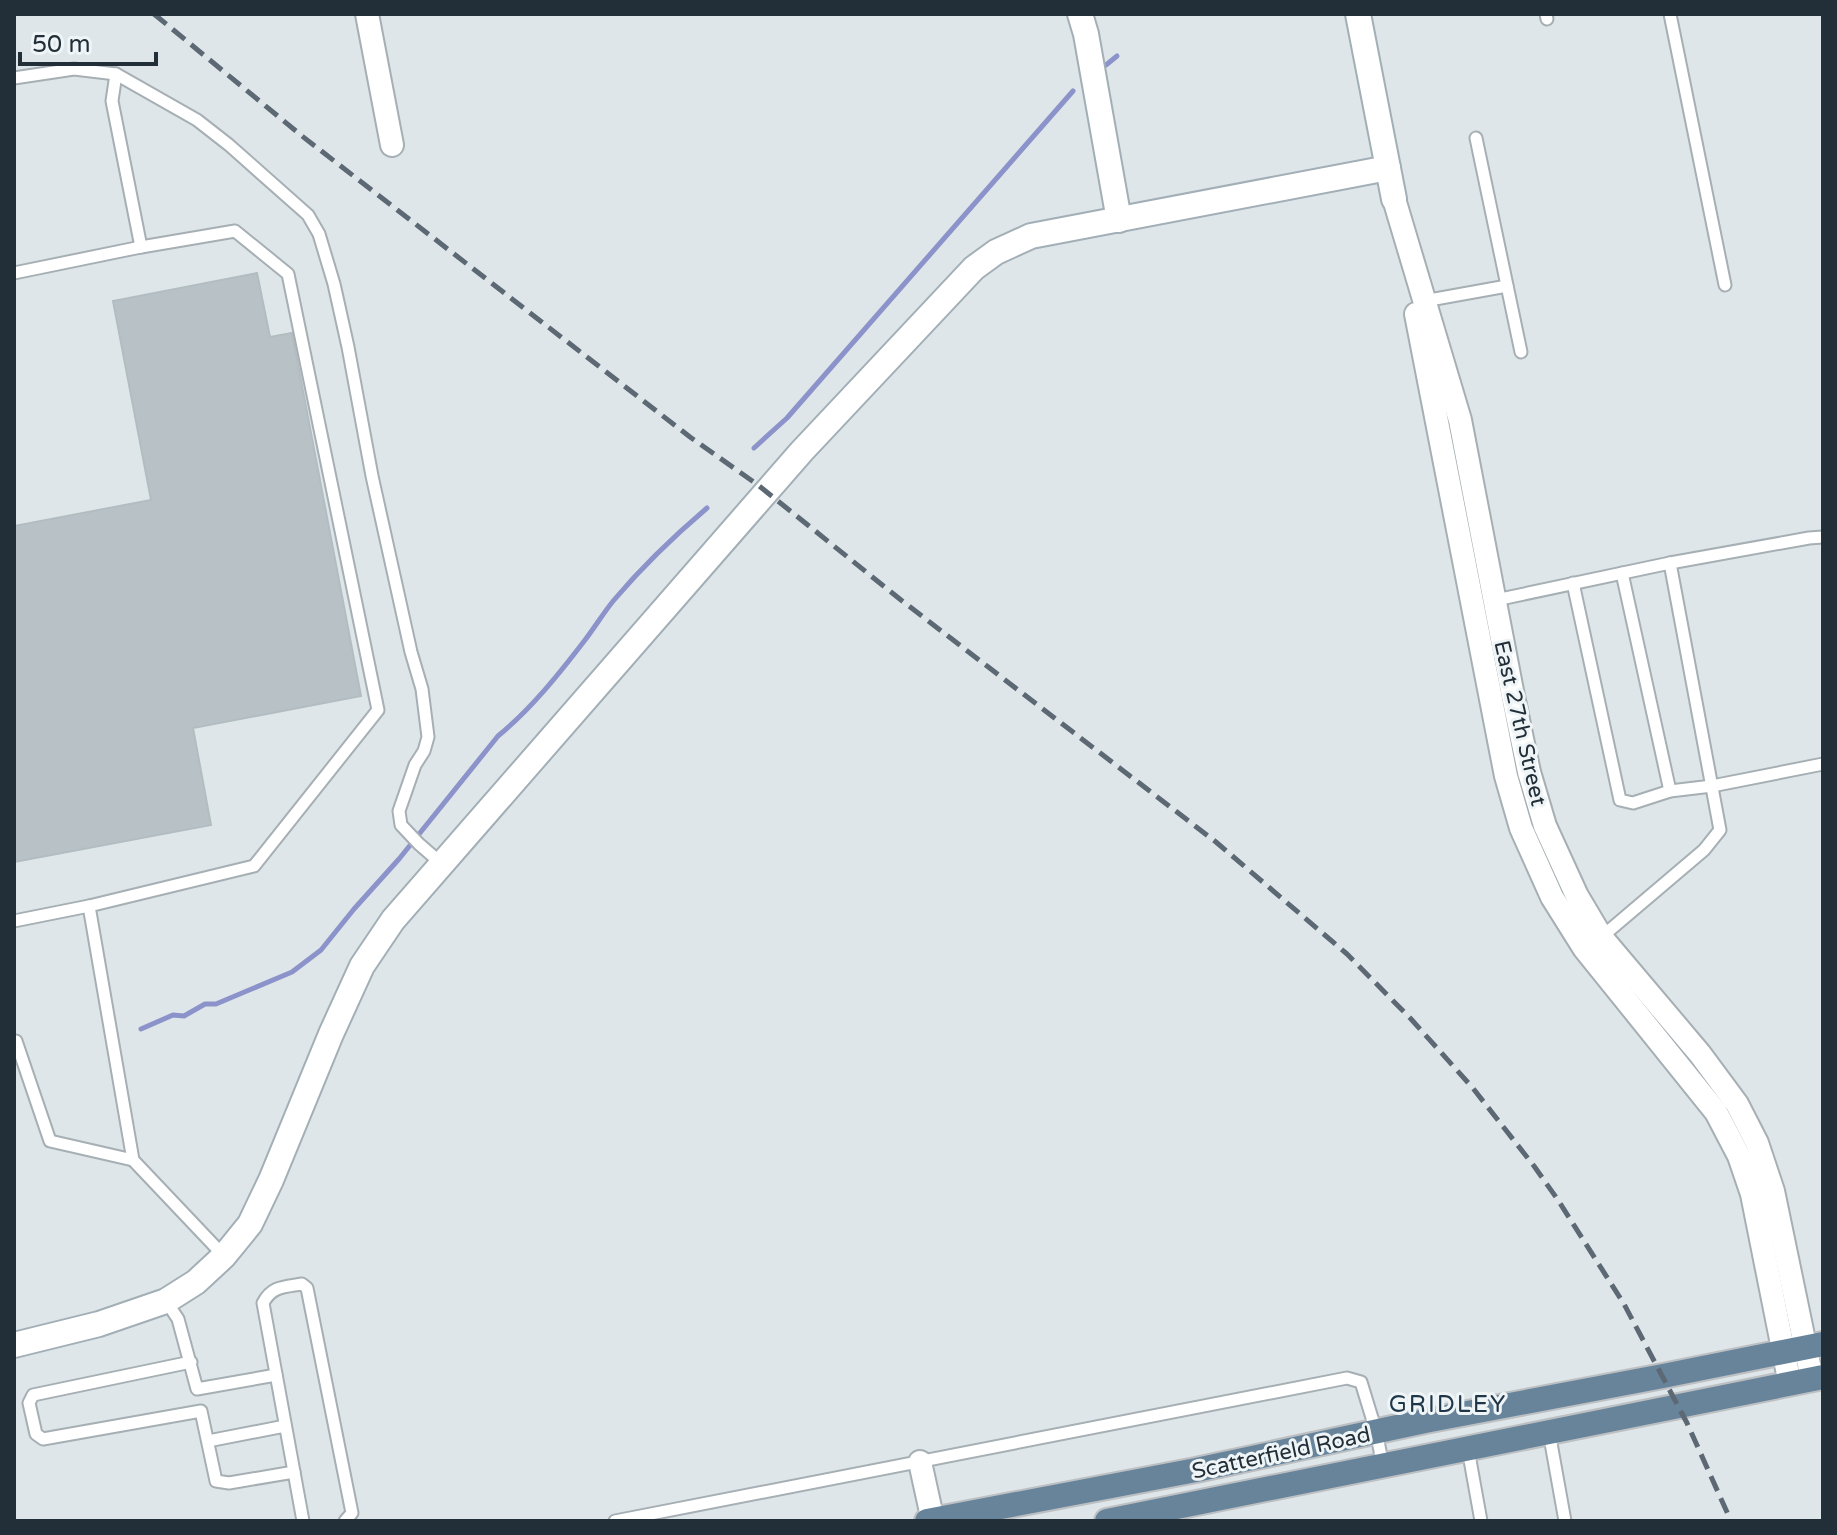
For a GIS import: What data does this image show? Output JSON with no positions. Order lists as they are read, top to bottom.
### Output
{
  "streets": {
    "main road": ["Scatterfield Road"],
    "street": ["East 27th Street"]
  },
  "crossings": [
    ["East 27th Street", "Scatterfield Road"]
  ],
  "districts": ["GRIDLEY"],
  "scale_bar": "50 m"
}
